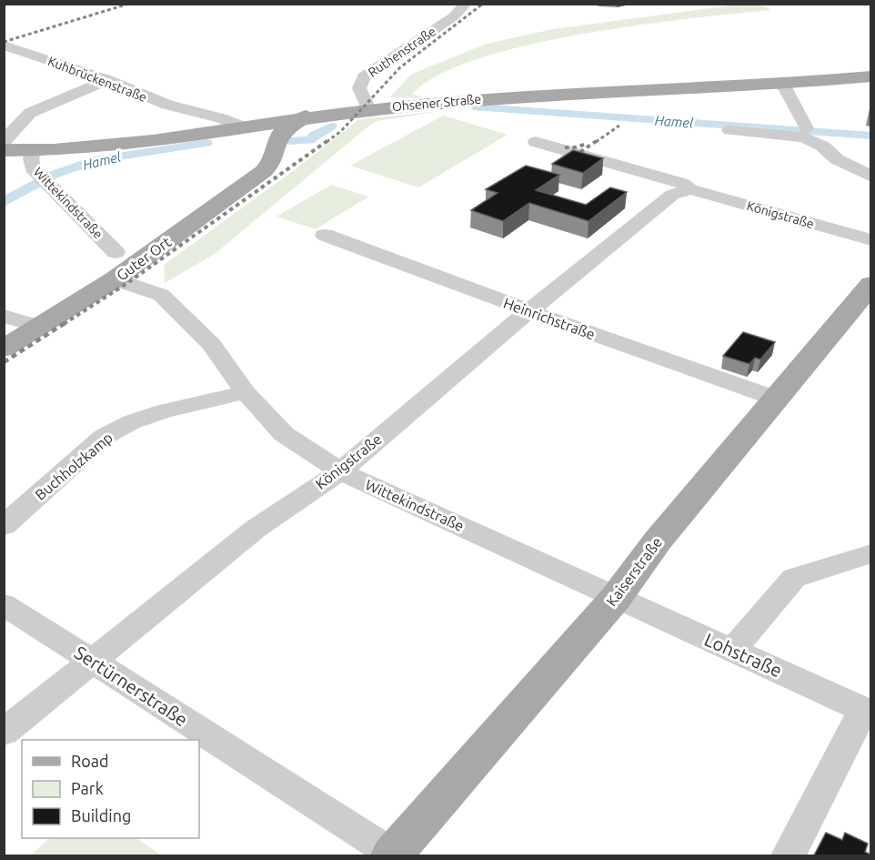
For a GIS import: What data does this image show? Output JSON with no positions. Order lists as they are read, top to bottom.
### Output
{
  "streets": {
    "main road": ["Ohsener Straße", "Guter Ort", "Kaiserstraße"],
    "street": [
      "Ruthenstraße",
      "Kuhbrückenstraße",
      "Wittekindstraße",
      "Königstraße",
      "Heinrichstraße",
      "Buchholzkamp",
      "Lohstraße",
      "Sertürnerstraße"
    ]
  },
  "crossings": [
    ["Ruthenstraße", "Ohsener Straße"],
    ["Kuhbrückenstraße", "Ohsener Straße"],
    ["Ohsener Straße", "Wittekindstraße"],
    ["Ohsener Straße", "Guter Ort"],
    ["Wittekindstraße", "Königstraße"],
    ["Wittekindstraße", "Guter Ort"],
    ["Wittekindstraße", "Buchholzkamp"],
    ["Wittekindstraße", "Kaiserstraße"],
    ["Wittekindstraße", "Lohstraße"],
    ["Königstraße", "Heinrichstraße"],
    ["Königstraße", "Sertürnerstraße"],
    ["Heinrichstraße", "Kaiserstraße"],
    ["Kaiserstraße", "Lohstraße"],
    ["Kaiserstraße", "Sertürnerstraße"]
  ],
  "water": ["Hamel"],
  "legend": ["Road", "Park", "Building"]
}
